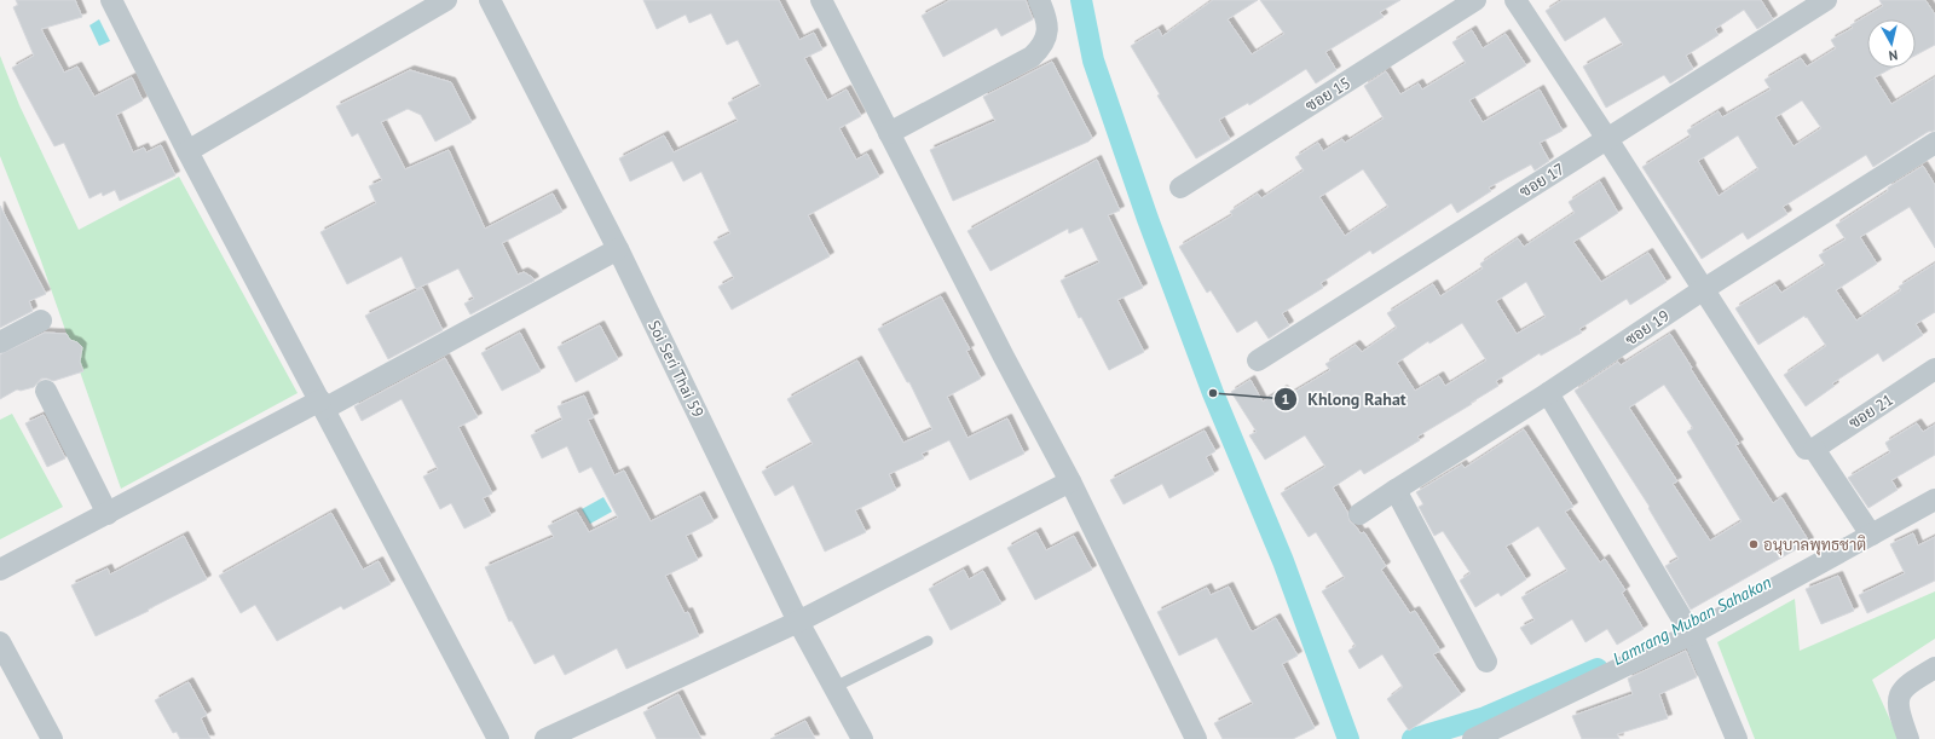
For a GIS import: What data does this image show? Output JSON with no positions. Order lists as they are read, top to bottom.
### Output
{
  "streets": {
    "street": [
      "ซอย 15",
      "ซอย 17",
      "ซอย 19",
      "Soi Seri Thai 59",
      "ซอย 21"
    ]
  },
  "water": ["Lamrang Muban Sahakon"],
  "places": ["Khlong Rahat", "อนุบาลพุทธชาติ"],
  "north": "bottom"
}
